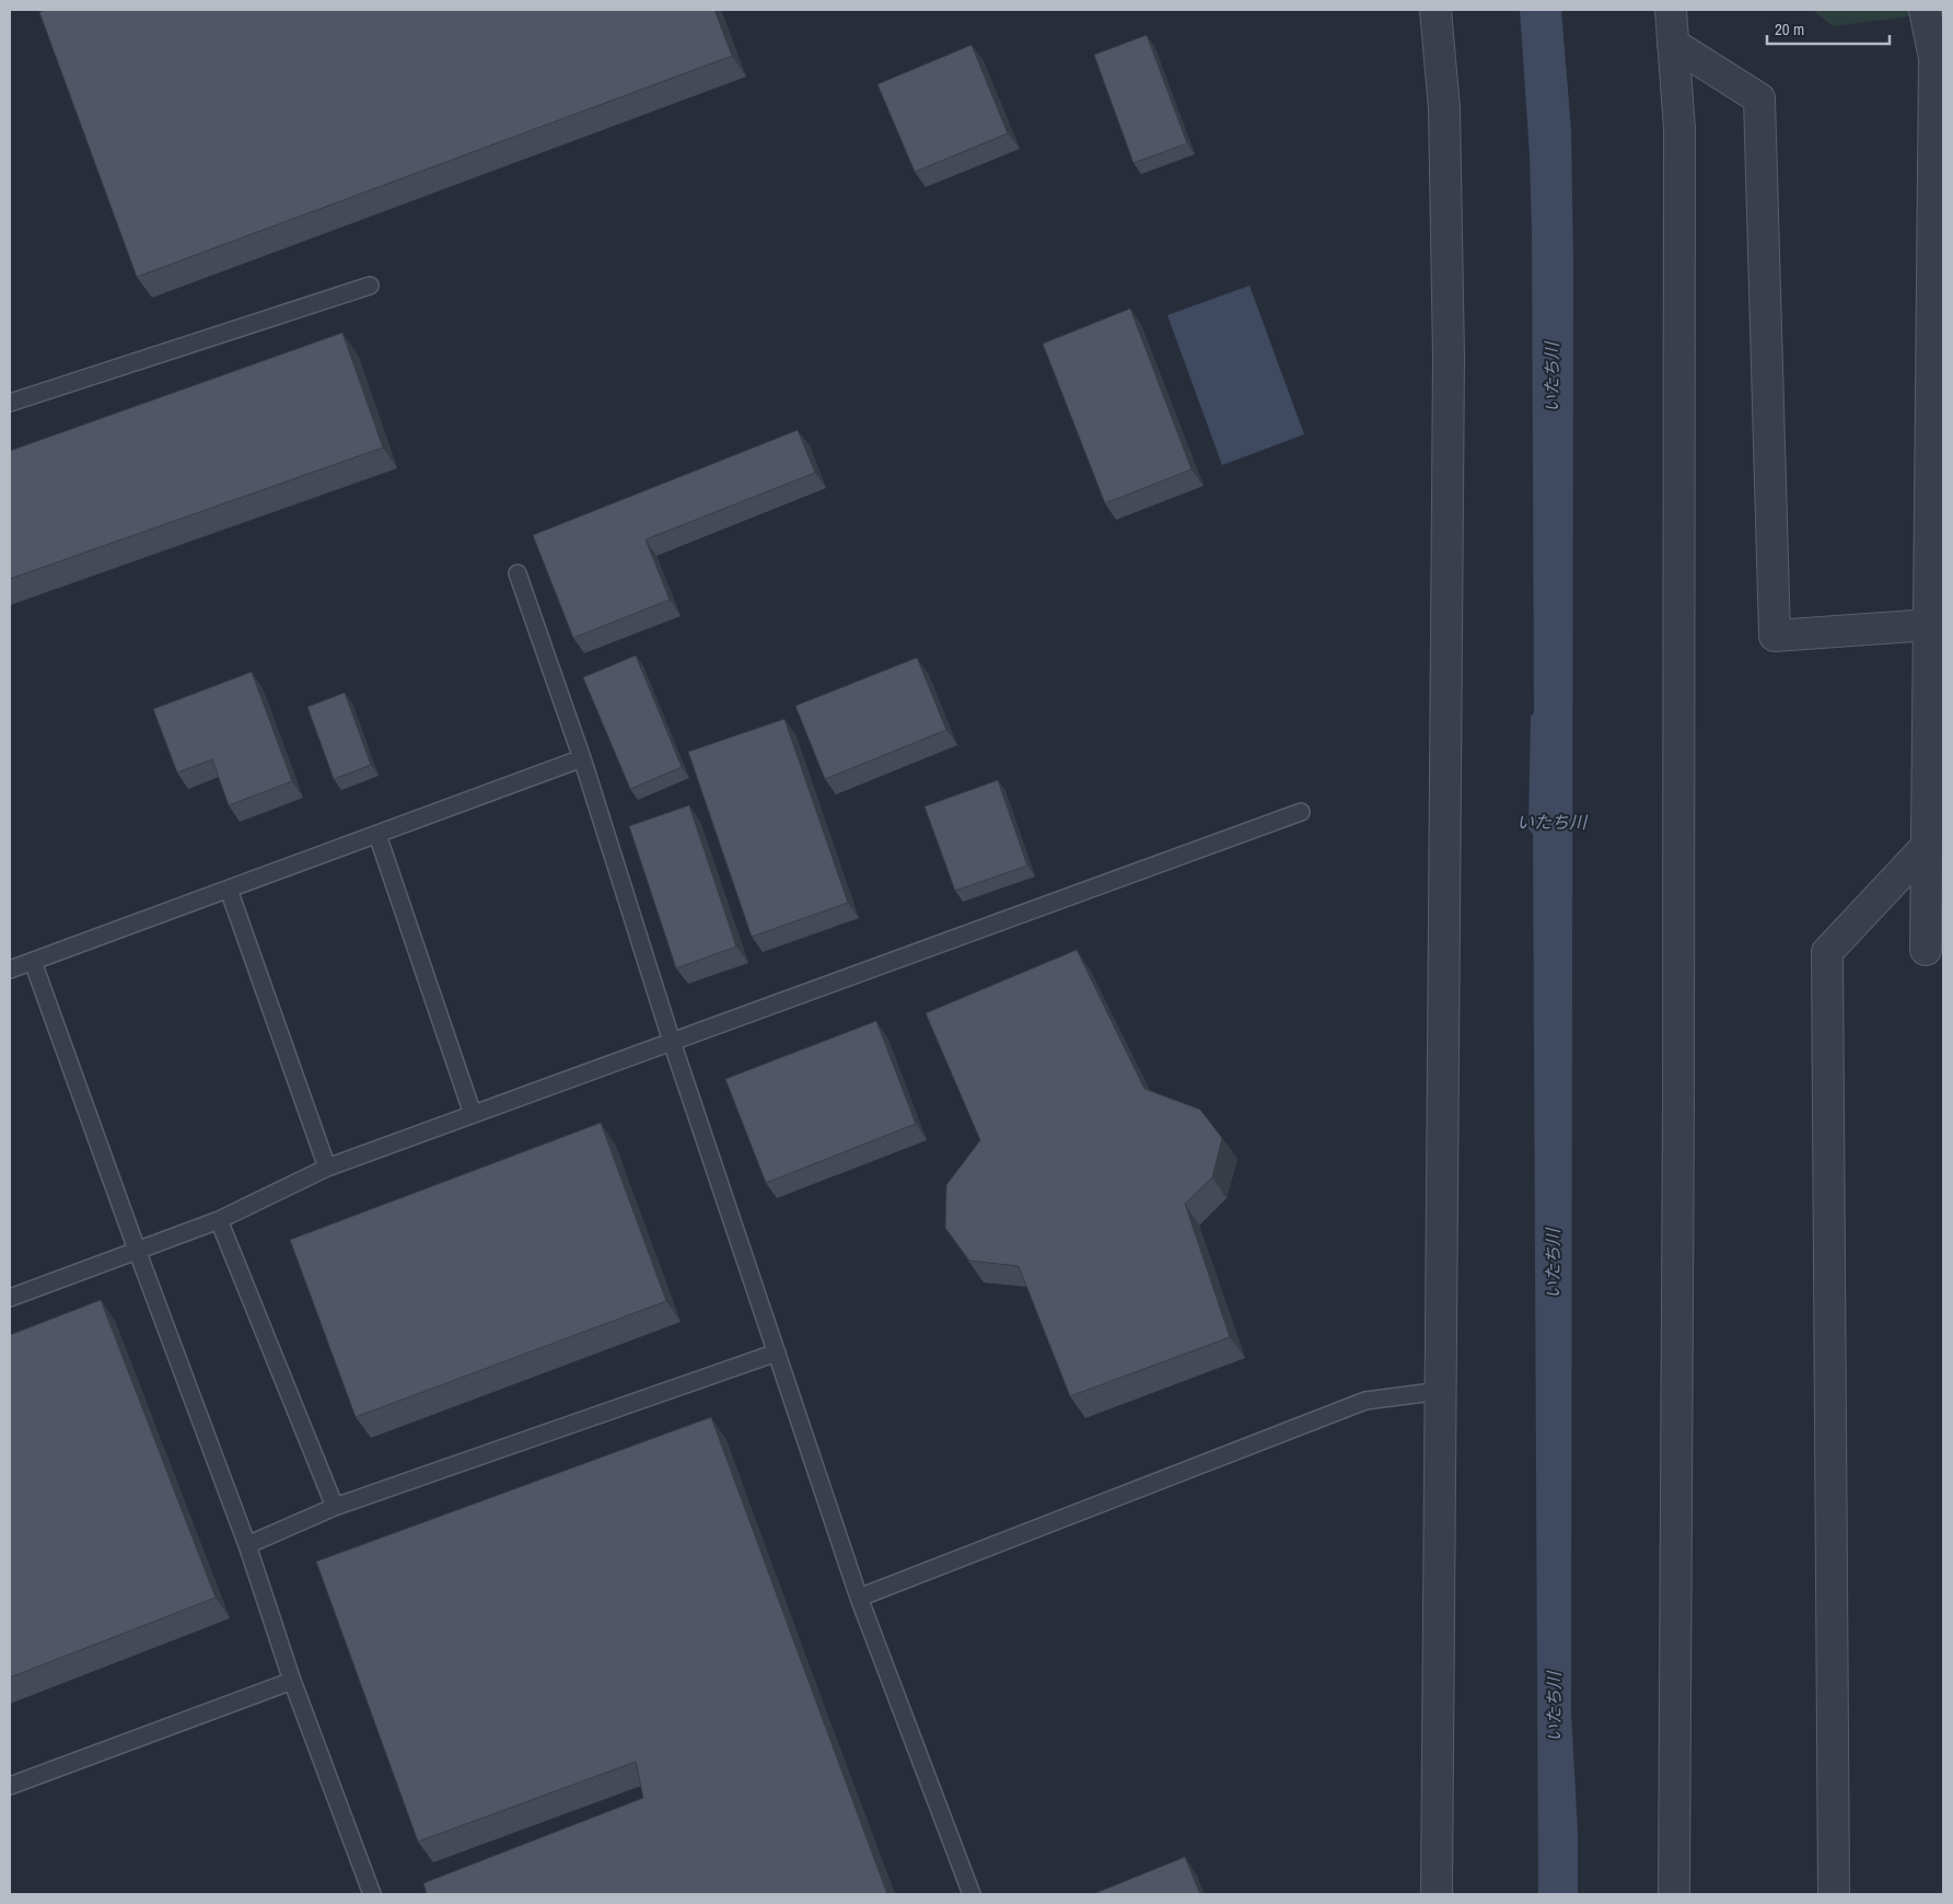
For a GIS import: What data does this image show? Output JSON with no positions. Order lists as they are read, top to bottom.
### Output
{
  "water": ["いたち川"],
  "scale_bar": "20 m"
}
